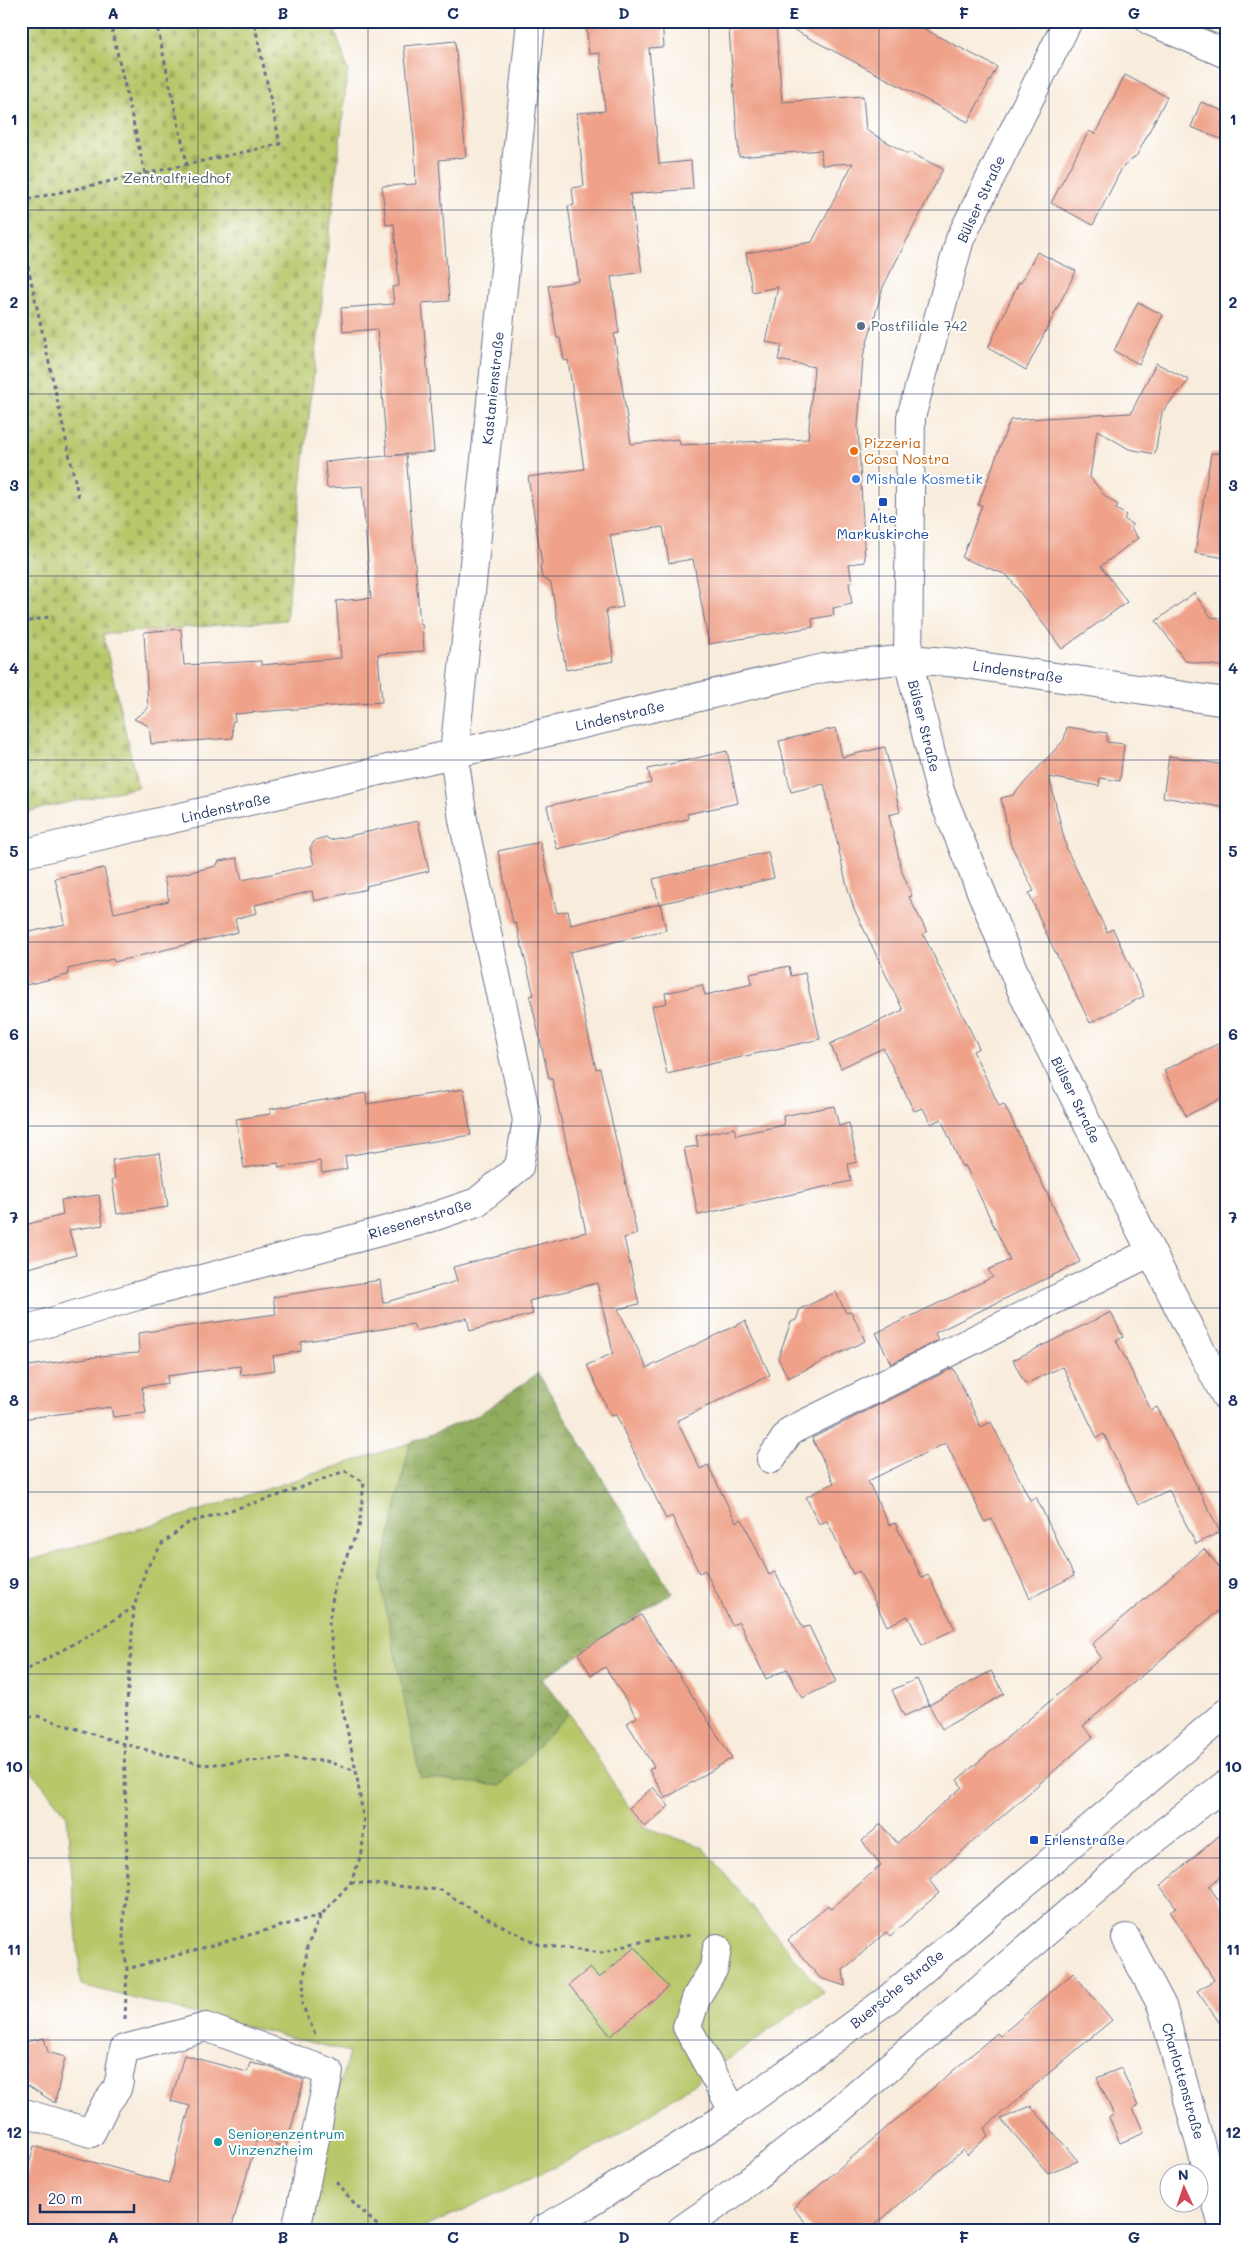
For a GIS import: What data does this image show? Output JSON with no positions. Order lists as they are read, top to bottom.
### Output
{
  "streets": {
    "street": [
      "Bülser Straße",
      "Kastanienstraße",
      "Lindenstraße",
      "Riesenerstraße",
      "Buersche Straße",
      "Charlottenstraße"
    ]
  },
  "crossings": [
    ["Bülser Straße", "Lindenstraße"],
    ["Kastanienstraße", "Lindenstraße"],
    ["Kastanienstraße", "Riesenerstraße"],
    ["Lindenstraße", "Riesenerstraße"]
  ],
  "parks": ["Zentralfriedhof"],
  "places": {
    "other": [
      "Postfiliale 742",
      "Pizzeria Cosa Nostra",
      "Mishale Kosmetik",
      "Seniorenzentrum Vinzenzheim"
    ],
    "transit": ["Alte Markuskirche", "Erlenstraße"]
  },
  "scale_bar": "20 m",
  "north": "top",
  "grid": {
    "columns": [
      "A",
      "B",
      "C",
      "D",
      "E",
      "F",
      "G"
    ],
    "rows": [
      "1",
      "2",
      "3",
      "4",
      "5",
      "6",
      "7",
      "8",
      "9",
      "10",
      "11",
      "12"
    ]
  }
}
